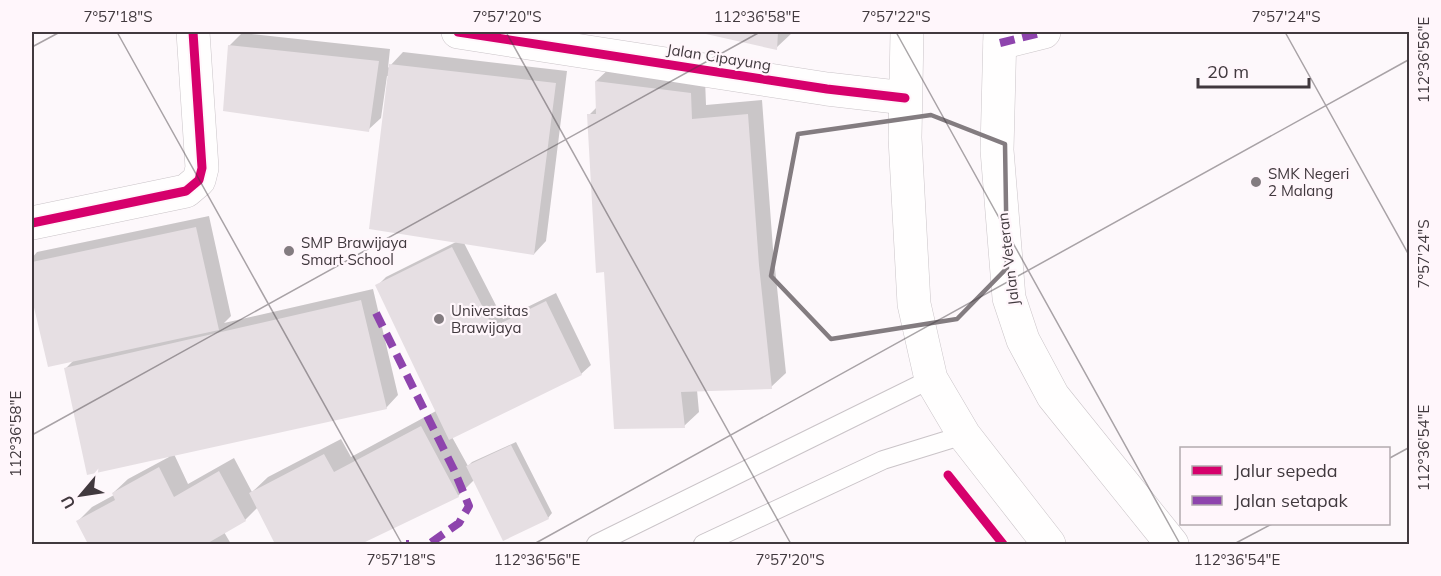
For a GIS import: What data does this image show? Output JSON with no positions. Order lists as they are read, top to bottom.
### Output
{
  "streets": {
    "main road": ["Jalan Cipayung", "Jalan Veteran"]
  },
  "places": ["SMK Negeri 2 Malang", "SMP Brawijaya Smart School", "Universitas Brawijaya"],
  "legend": ["Jalur sepeda", "Jalan setapak"],
  "scale_bar": "20 m",
  "north": "bottom left",
  "coordinates": [
    "7°57'18\"S",
    "7°57'20\"S",
    "112°36'58\"E",
    "7°57'22\"S",
    "7°57'24\"S",
    "112°36'56\"E",
    "112°36'54\"E"
  ]
}
